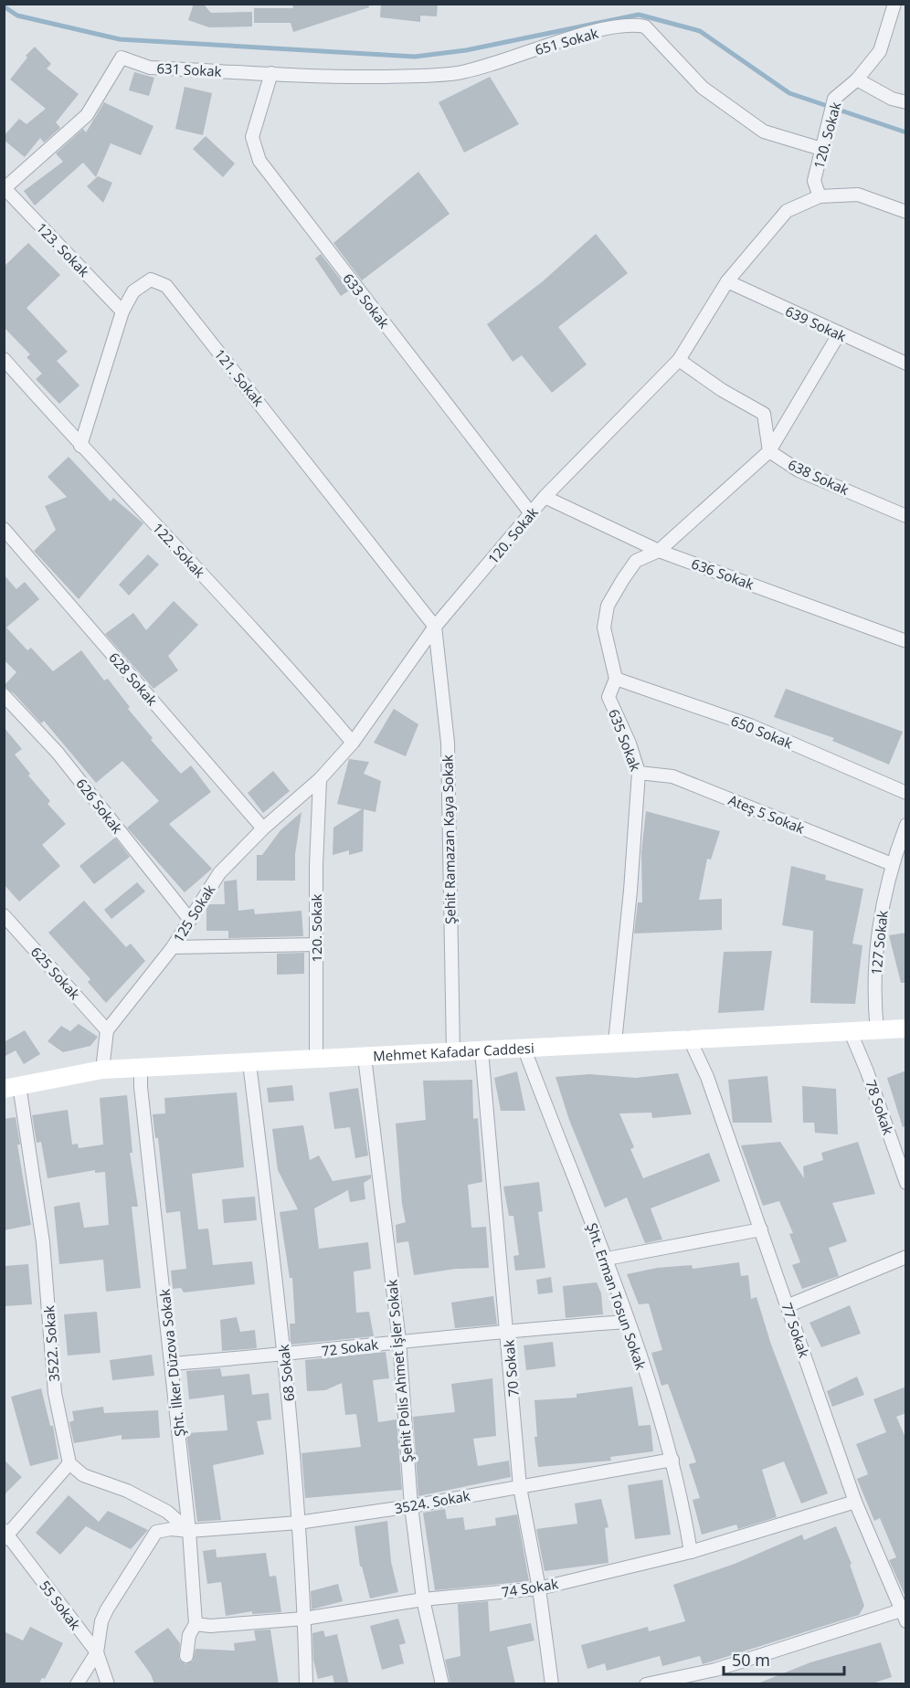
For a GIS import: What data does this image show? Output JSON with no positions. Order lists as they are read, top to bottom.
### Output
{
  "streets": {
    "main road": ["Mehmet Kafadar Caddesi"],
    "street": [
      "651 Sokak",
      "631 Sokak",
      "120. Sokak",
      "123. Sokak",
      "633 Sokak",
      "639 Sokak",
      "121. Sokak",
      "638 Sokak",
      "122. Sokak",
      "636 Sokak",
      "628 Sokak",
      "650 Sokak",
      "635 Sokak",
      "626 Sokak",
      "Ateş 5 Sokak",
      "Şehit Ramazan Kaya Sokak",
      "125 Sokak",
      "127 Sokak",
      "625 Sokak",
      "78 Sokak",
      "Şht. Erman Tosun Sokak",
      "77 Sokak",
      "3522. Sokak",
      "72 Sokak",
      "Şht. İlker Düzova Sokak",
      "70 Sokak",
      "Şehit Polis Ahmet İşler Sokak",
      "68 Sokak",
      "3524. Sokak",
      "74 Sokak",
      "55 Sokak"
    ]
  },
  "crossings": [
    ["651 Sokak", "631 Sokak"],
    ["651 Sokak", "120. Sokak"],
    ["651 Sokak", "633 Sokak"],
    ["631 Sokak", "123. Sokak"],
    ["631 Sokak", "633 Sokak"],
    ["120. Sokak", "633 Sokak"],
    ["120. Sokak", "639 Sokak"],
    ["120. Sokak", "121. Sokak"],
    ["120. Sokak", "122. Sokak"],
    ["120. Sokak", "636 Sokak"],
    ["120. Sokak", "Şehit Ramazan Kaya Sokak"],
    ["120. Sokak", "125 Sokak"],
    ["120. Sokak", "Mehmet Kafadar Caddesi"],
    ["123. Sokak", "121. Sokak"],
    ["639 Sokak", "635 Sokak"],
    ["121. Sokak", "122. Sokak"],
    ["121. Sokak", "Şehit Ramazan Kaya Sokak"],
    ["638 Sokak", "635 Sokak"],
    ["636 Sokak", "635 Sokak"],
    ["628 Sokak", "125 Sokak"],
    ["650 Sokak", "635 Sokak"],
    ["635 Sokak", "Ateş 5 Sokak"],
    ["635 Sokak", "Mehmet Kafadar Caddesi"],
    ["626 Sokak", "125 Sokak"],
    ["Ateş 5 Sokak", "127 Sokak"],
    ["Şehit Ramazan Kaya Sokak", "Mehmet Kafadar Caddesi"],
    ["125 Sokak", "625 Sokak"],
    ["127 Sokak", "Mehmet Kafadar Caddesi"],
    ["Mehmet Kafadar Caddesi", "78 Sokak"],
    ["Mehmet Kafadar Caddesi", "Şht. Erman Tosun Sokak"],
    ["Mehmet Kafadar Caddesi", "77 Sokak"],
    ["Mehmet Kafadar Caddesi", "3522. Sokak"],
    ["Mehmet Kafadar Caddesi", "Şht. İlker Düzova Sokak"],
    ["Mehmet Kafadar Caddesi", "70 Sokak"],
    ["Mehmet Kafadar Caddesi", "Şehit Polis Ahmet İşler Sokak"],
    ["Mehmet Kafadar Caddesi", "68 Sokak"],
    ["Şht. Erman Tosun Sokak", "72 Sokak"],
    ["Şht. Erman Tosun Sokak", "3524. Sokak"],
    ["Şht. Erman Tosun Sokak", "74 Sokak"],
    ["77 Sokak", "74 Sokak"],
    ["72 Sokak", "Şht. İlker Düzova Sokak"],
    ["72 Sokak", "70 Sokak"],
    ["72 Sokak", "Şehit Polis Ahmet İşler Sokak"],
    ["72 Sokak", "68 Sokak"],
    ["Şht. İlker Düzova Sokak", "3524. Sokak"],
    ["Şht. İlker Düzova Sokak", "74 Sokak"],
    ["70 Sokak", "3524. Sokak"],
    ["70 Sokak", "74 Sokak"],
    ["Şehit Polis Ahmet İşler Sokak", "3524. Sokak"],
    ["Şehit Polis Ahmet İşler Sokak", "74 Sokak"],
    ["68 Sokak", "3524. Sokak"],
    ["68 Sokak", "74 Sokak"],
    ["3524. Sokak", "55 Sokak"]
  ],
  "scale_bar": "50 m"
}
